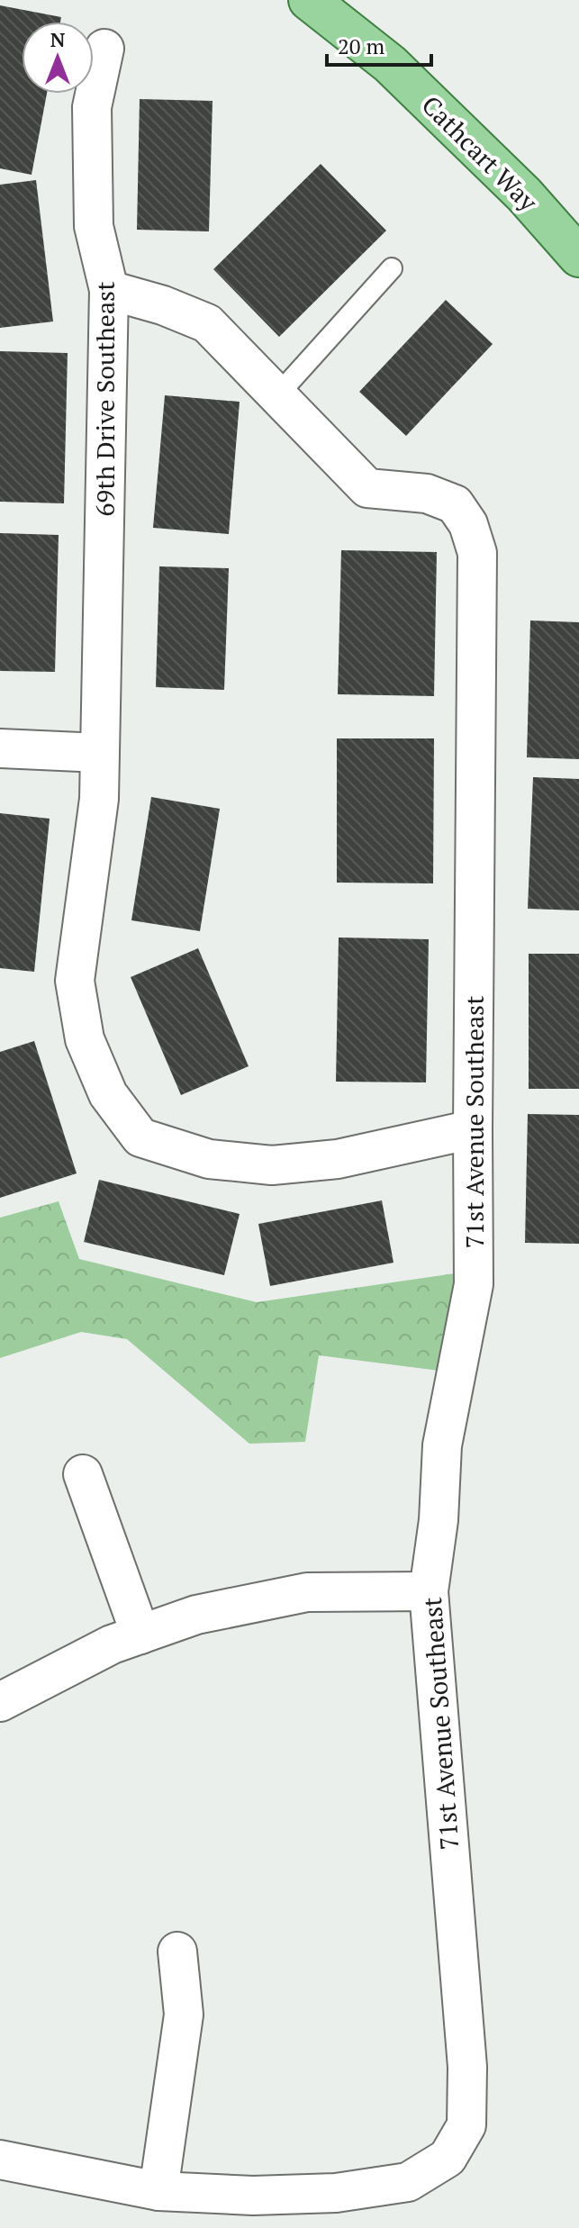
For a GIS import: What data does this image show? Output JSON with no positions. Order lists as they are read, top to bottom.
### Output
{
  "streets": {
    "main road": ["Cathcart Way"],
    "street": ["69th Drive Southeast", "71st Avenue Southeast"]
  },
  "crossings": [
    ["69th Drive Southeast", "71st Avenue Southeast"]
  ],
  "scale_bar": "20 m",
  "north": "top"
}
